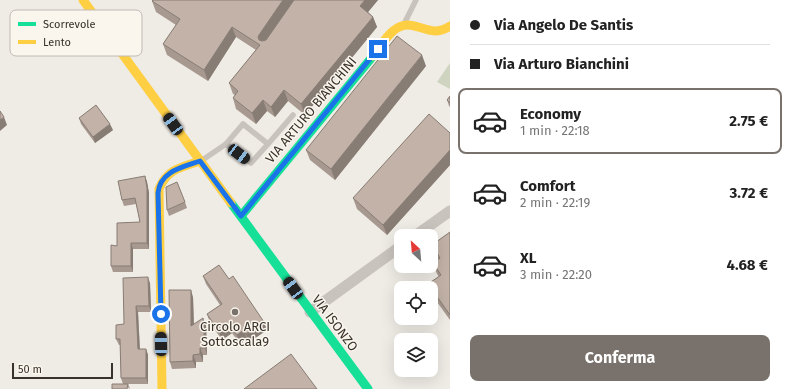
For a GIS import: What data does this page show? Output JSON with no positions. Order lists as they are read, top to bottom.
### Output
{
  "streets": {
    "street": ["VIA ARTURO BIANCHINI", "VIA ISONZO"]
  },
  "crossings": [
    ["VIA ARTURO BIANCHINI", "VIA ISONZO"]
  ],
  "places": ["Circolo ARCI Sottoscala9"],
  "legend": ["Scorrevole", "Lento"],
  "scale_bar": "50 m",
  "north": "top left",
  "page": {
    "banner": ["Via Angelo De Santis", "Via Arturo Bianchini"],
    "list": [
      {
        "name": "Economy",
        "note": "1 min · 22:18",
        "value": "2.75 €"
      },
      {
        "name": "Comfort",
        "note": "2 min · 22:19",
        "value": "3.72 €"
      },
      {
        "name": "XL",
        "note": "3 min · 22:20",
        "value": "4.68 €"
      }
    ],
    "buttons": "Conferma",
    "scale": "50 m"
  }
}
